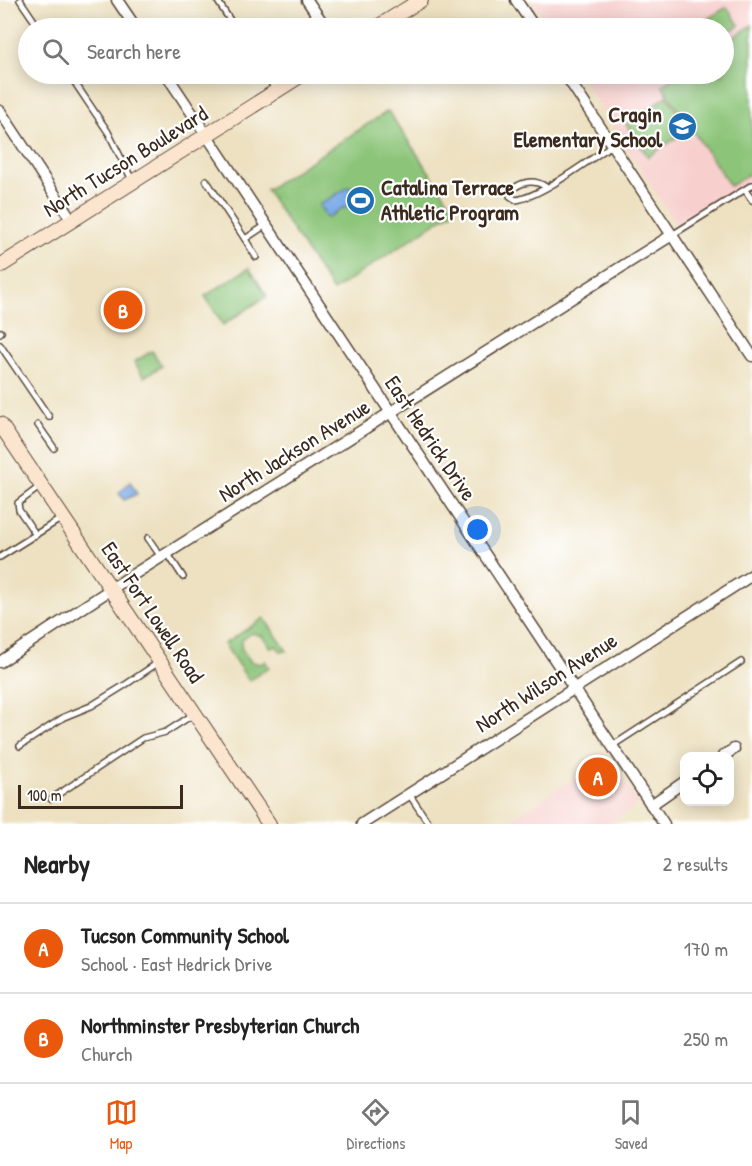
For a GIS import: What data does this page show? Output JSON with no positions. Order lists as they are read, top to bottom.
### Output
{
  "streets": {
    "main road": ["North Tucson Boulevard", "East Fort Lowell Road"],
    "street": ["East Hedrick Drive", "North Jackson Avenue", "North Wilson Avenue"]
  },
  "crossings": [
    ["North Tucson Boulevard", "East Hedrick Drive"],
    ["East Hedrick Drive", "North Jackson Avenue"],
    ["East Hedrick Drive", "North Wilson Avenue"],
    ["North Jackson Avenue", "East Fort Lowell Road"]
  ],
  "places": {
    "school or university": ["Cragin Elementary School"],
    "sports": ["Catalina Terrace Athletic Program"]
  },
  "scale_bar": "100 m",
  "page": {
    "search": "Search here",
    "pins": ["B", "A"],
    "scale": "100 m",
    "heading": ["Nearby", "2 results"],
    "list": [
      {
        "mark": "A",
        "name": "Tucson Community School",
        "note": "School · East Hedrick Drive",
        "value": "170 m"
      },
      {
        "mark": "B",
        "name": "Northminster Presbyterian Church",
        "note": "Church",
        "value": "250 m"
      }
    ],
    "nav": ["Map", "Directions", "Saved"]
  }
}
